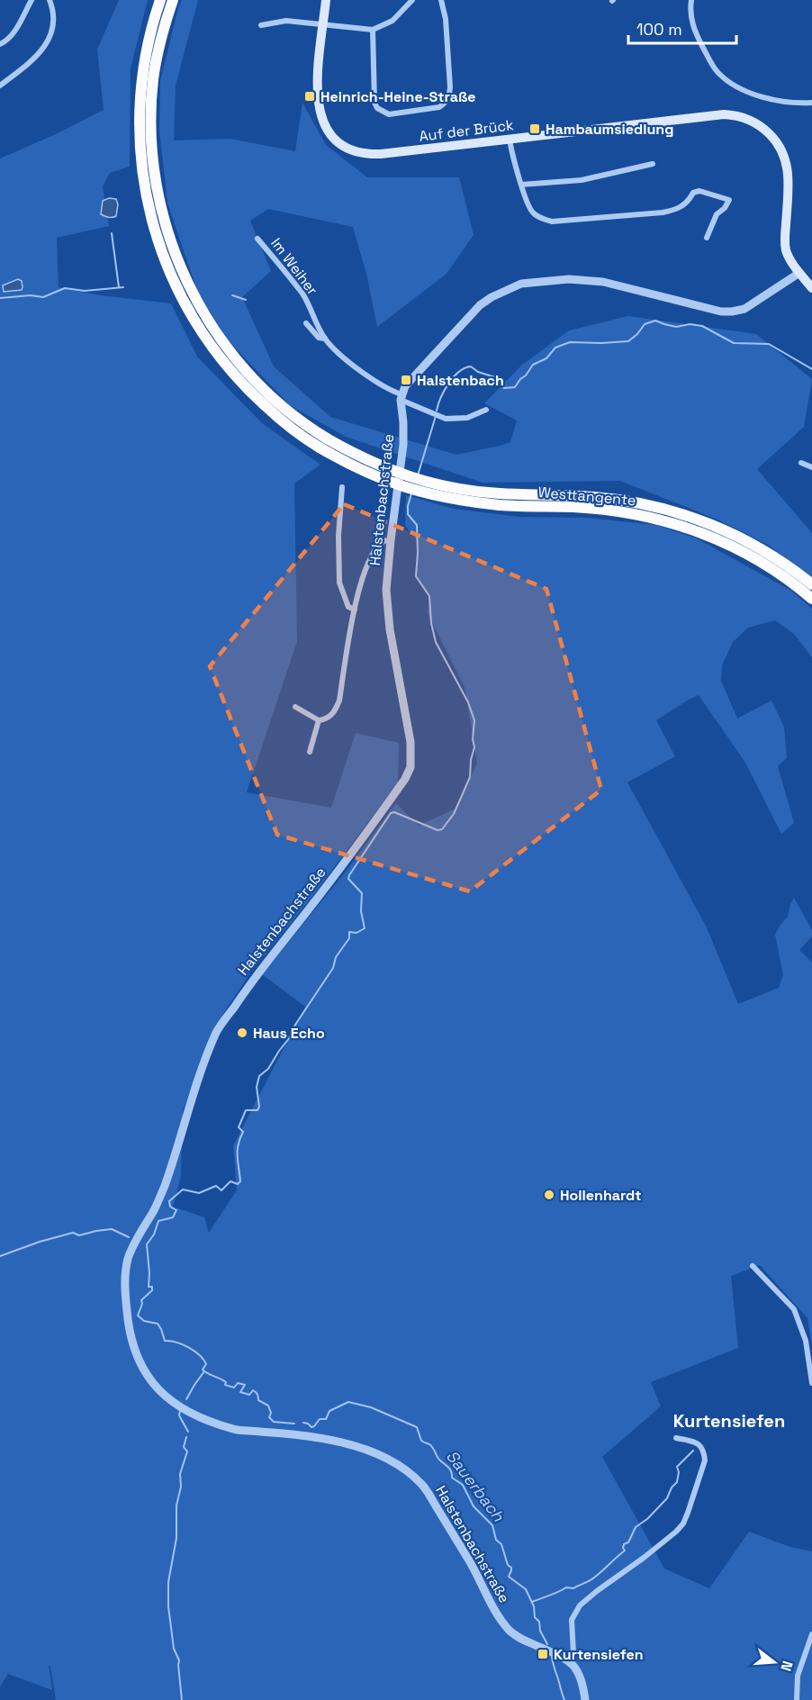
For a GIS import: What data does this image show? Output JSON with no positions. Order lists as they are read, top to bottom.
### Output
{
  "streets": {
    "highway": ["Westtangente"],
    "main road": ["Auf der Brück"],
    "street": ["Im Weiher", "Halstenbachstraße"]
  },
  "crossings": [
    ["Im Weiher", "Halstenbachstraße"]
  ],
  "districts": ["Kurtensiefen"],
  "water": ["Sauerbach"],
  "places": {
    "transit": [
      "Heinrich-Heine-Straße",
      "Hambaumsiedlung",
      "Halstenbach",
      "Kurtensiefen"
    ],
    "other": ["Haus Echo", "Hollenhardt"]
  },
  "scale_bar": "100 m",
  "north": "right"
}
